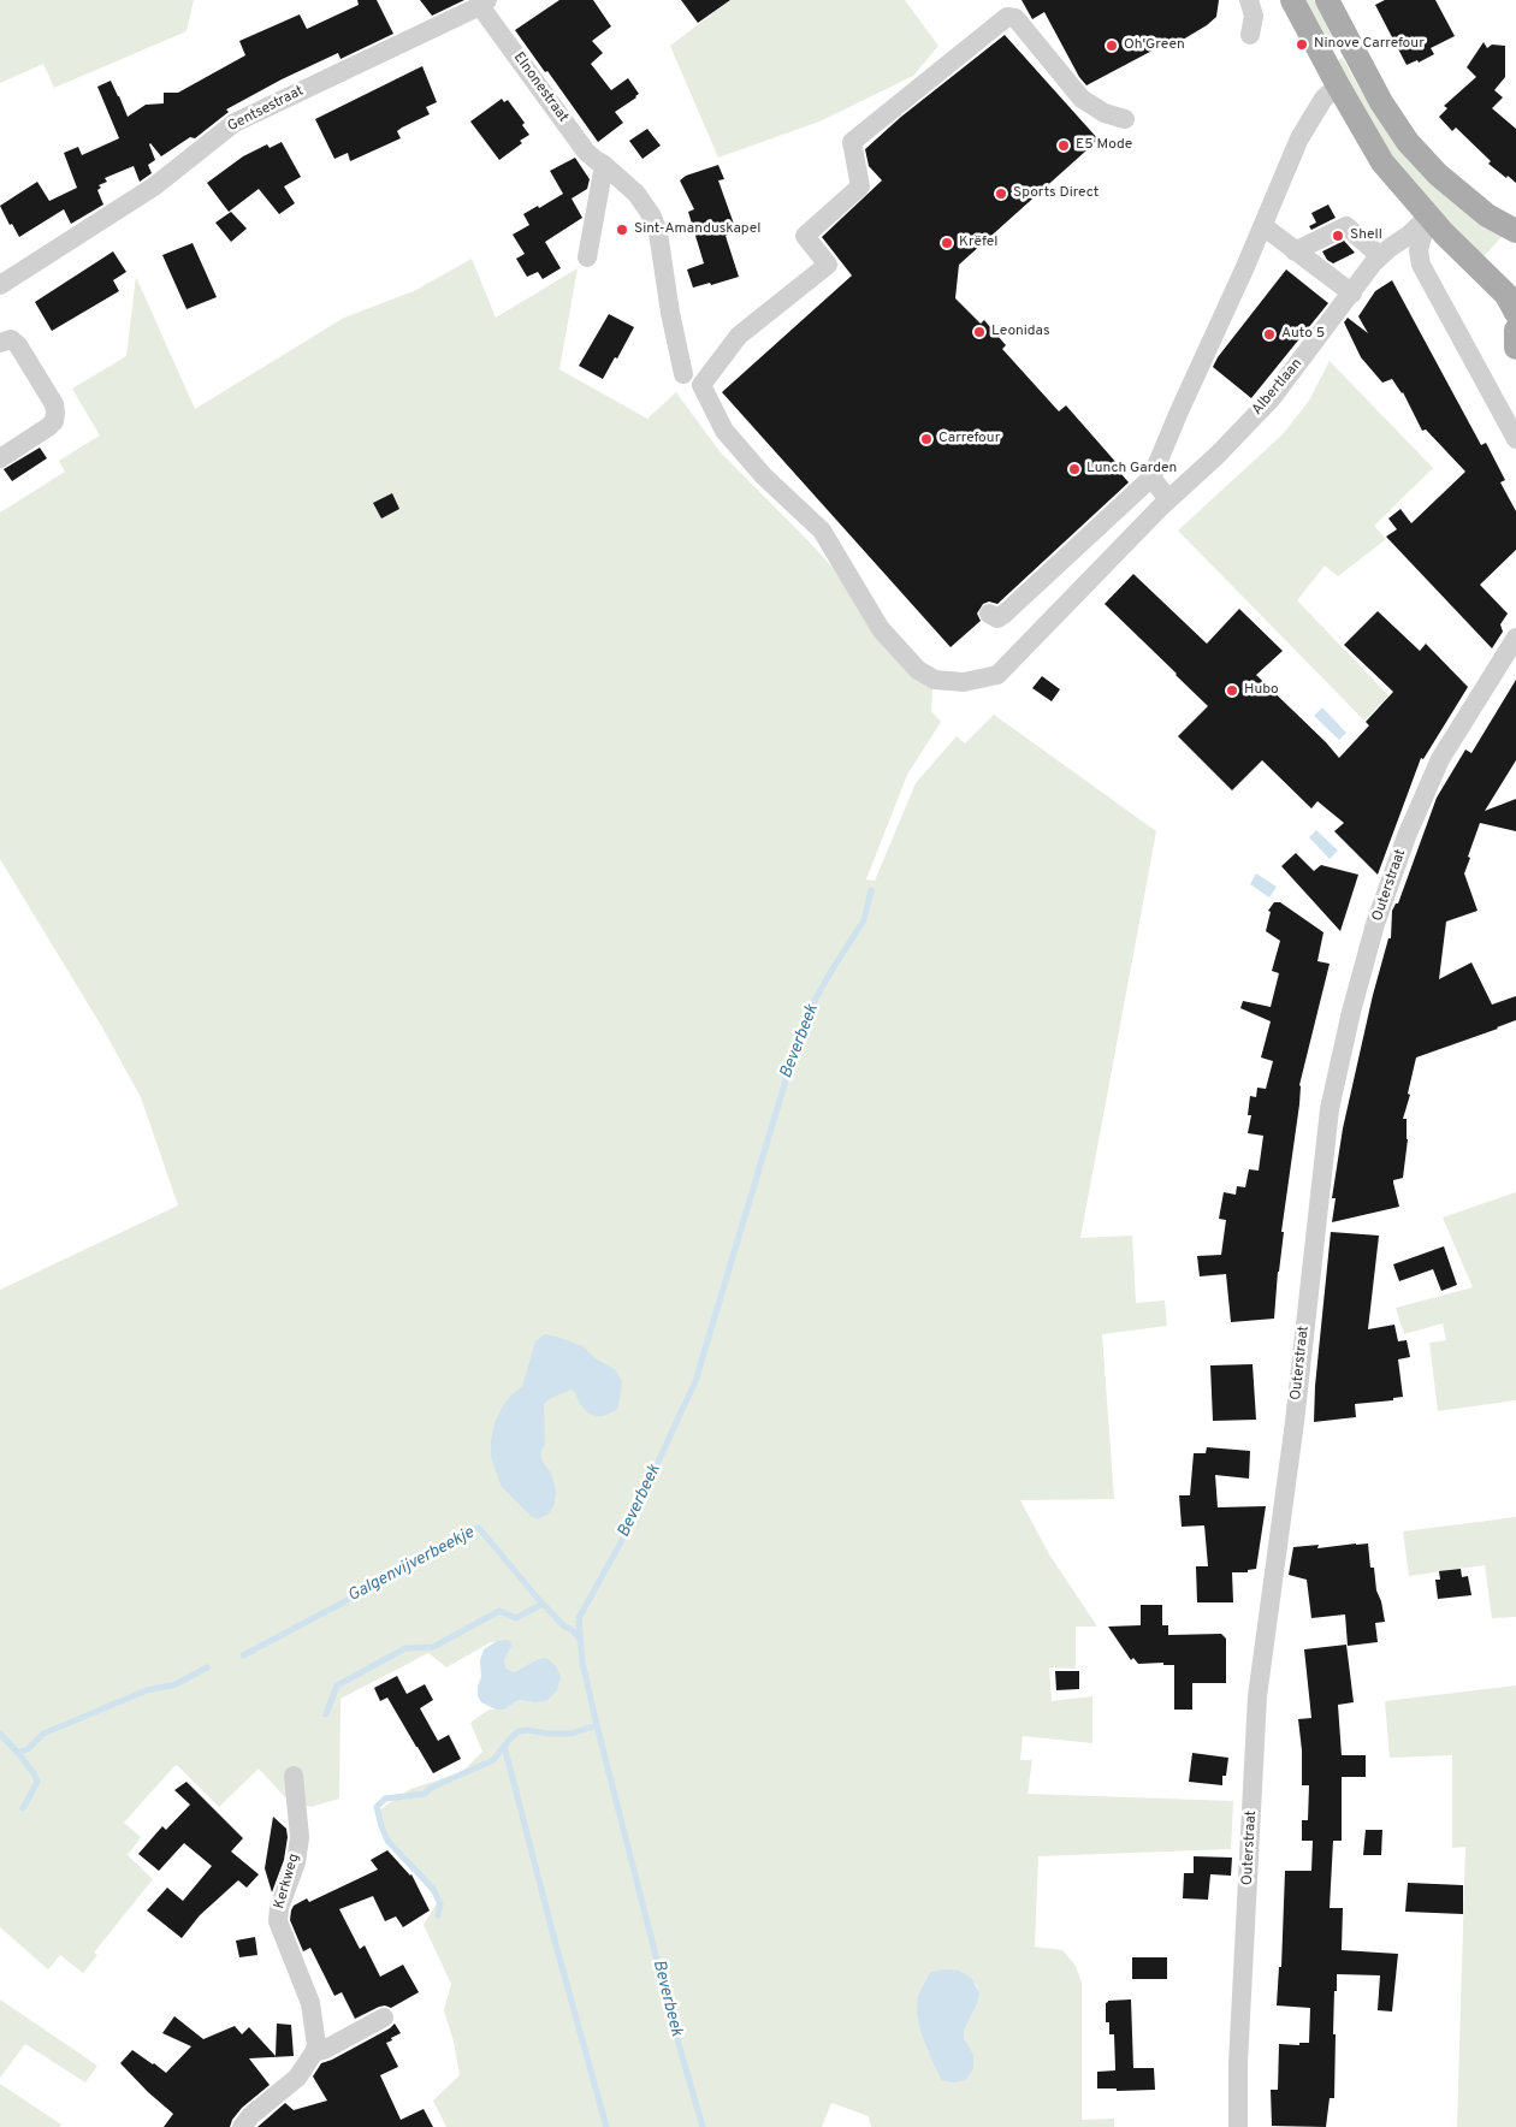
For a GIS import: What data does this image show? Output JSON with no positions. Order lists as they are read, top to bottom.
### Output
{
  "streets": {
    "street": [
      "Elnonestraat",
      "Gentsestraat",
      "Albertlaan",
      "Outerstraat",
      "Kerkweg"
    ]
  },
  "crossings": [
    ["Elnonestraat", "Gentsestraat"]
  ],
  "water": ["Beverbeek", "Galgenvijverbeekje"],
  "places": [
    "Ninove Carrefour",
    "Oh'Green",
    "E5 Mode",
    "Sports Direct",
    "Sint-Amanduskapel",
    "Shell",
    "Krëfel",
    "Leonidas",
    "Auto 5",
    "Carrefour",
    "Lunch Garden",
    "Hubo"
  ]
}
